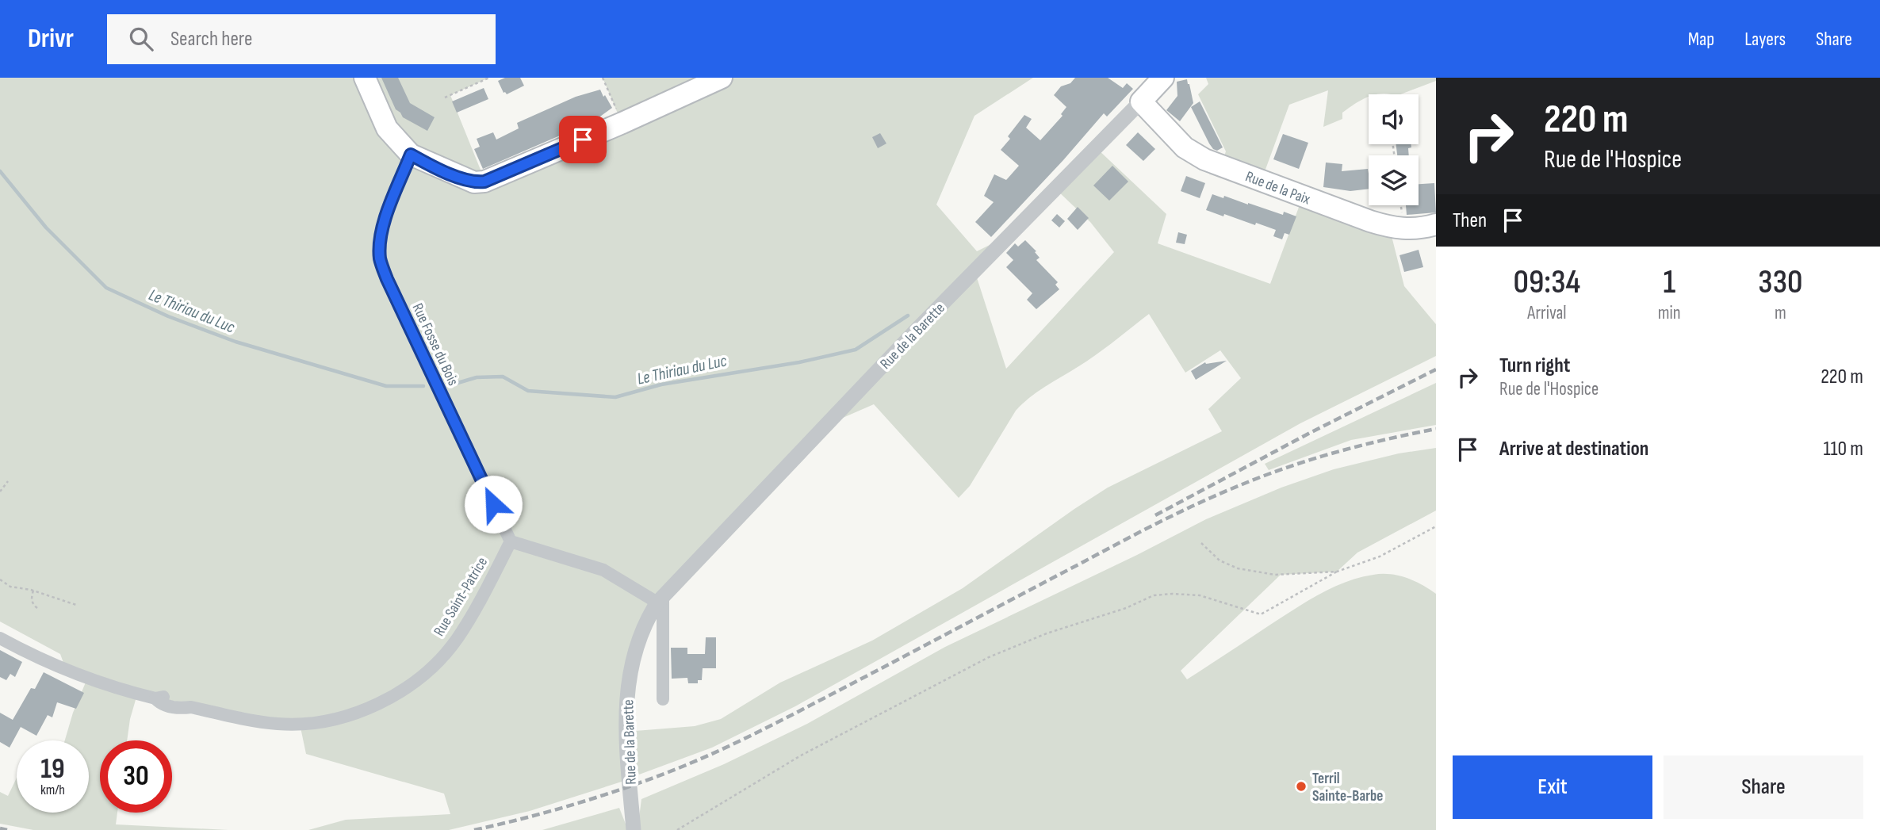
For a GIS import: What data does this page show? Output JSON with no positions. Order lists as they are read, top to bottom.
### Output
{
  "streets": {
    "main road": ["Rue de la Paix", "Rue de la Barette"],
    "street": ["Rue Fosse du Bois", "Rue Saint-Patrice"]
  },
  "crossings": [
    ["Rue de la Paix", "Rue de la Barette"],
    ["Rue Fosse du Bois", "Rue Saint-Patrice"]
  ],
  "water": ["Le Thiriau du Luc"],
  "places": ["Terril Sainte-Barbe"],
  "page": {
    "header": "Drivr",
    "search": "Search here",
    "nav": ["Map", "Layers", "Share"],
    "turn": ["220 m", "Rue de l'Hospice"],
    "then": "Then",
    "eta": [
      "09:34",
      "Arrival",
      "1",
      "min",
      "330",
      "m"
    ],
    "list": [
      {
        "name": "Turn right",
        "note": "Rue de l'Hospice",
        "value": "220 m"
      },
      {
        "name": "Arrive at destination",
        "value": "110 m"
      }
    ],
    "speed": "19 km/h",
    "limit": "30",
    "buttons": ["Exit", "Share"]
  }
}
